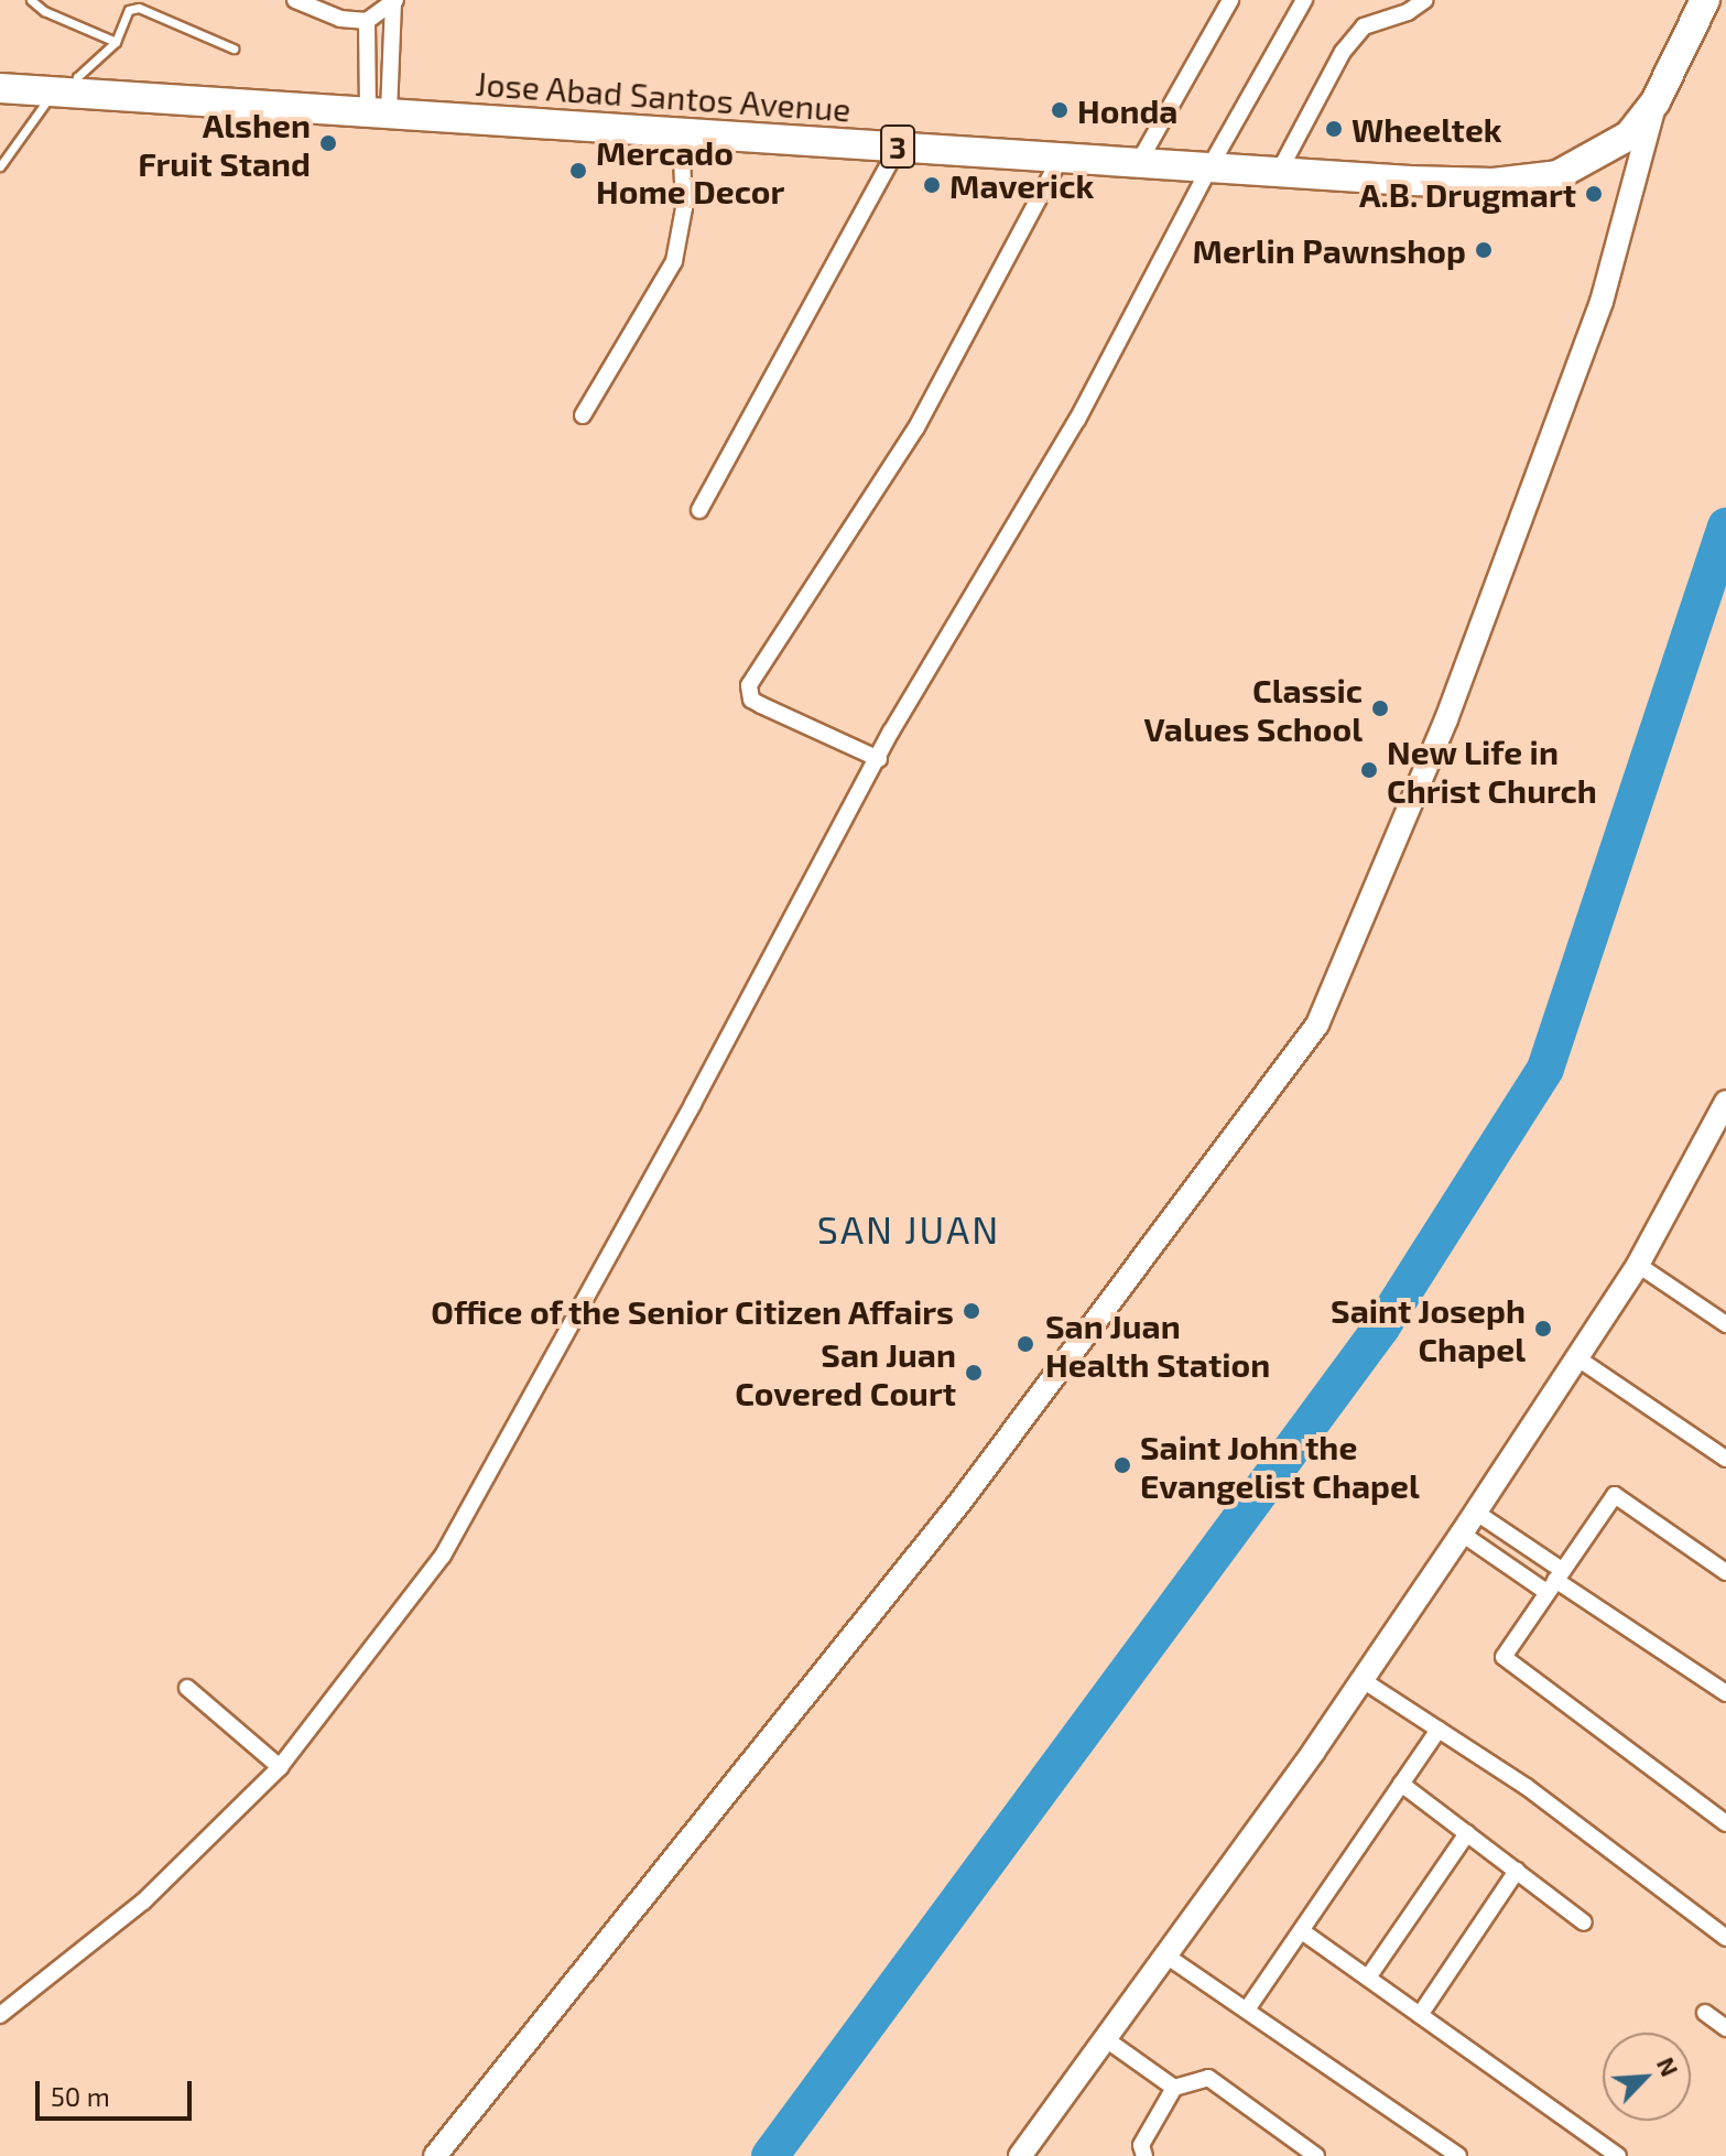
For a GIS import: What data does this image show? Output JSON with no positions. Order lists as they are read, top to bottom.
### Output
{
  "streets": {
    "highway": ["Jose Abad Santos Avenue", "3"]
  },
  "districts": ["SAN JUAN"],
  "places": [
    "Honda",
    "Wheeltek",
    "Alshen Fruit Stand",
    "Mercado Home Decor",
    "Maverick",
    "A.B. Drugmart",
    "Merlin Pawnshop",
    "Classic Values School",
    "New Life in Christ Church",
    "Office of the Senior Citizen Affairs",
    "Saint Joseph Chapel",
    "San Juan Health Station",
    "San Juan Covered Court",
    "Saint John the Evangelist Chapel"
  ],
  "scale_bar": "50 m",
  "north": "top right"
}
